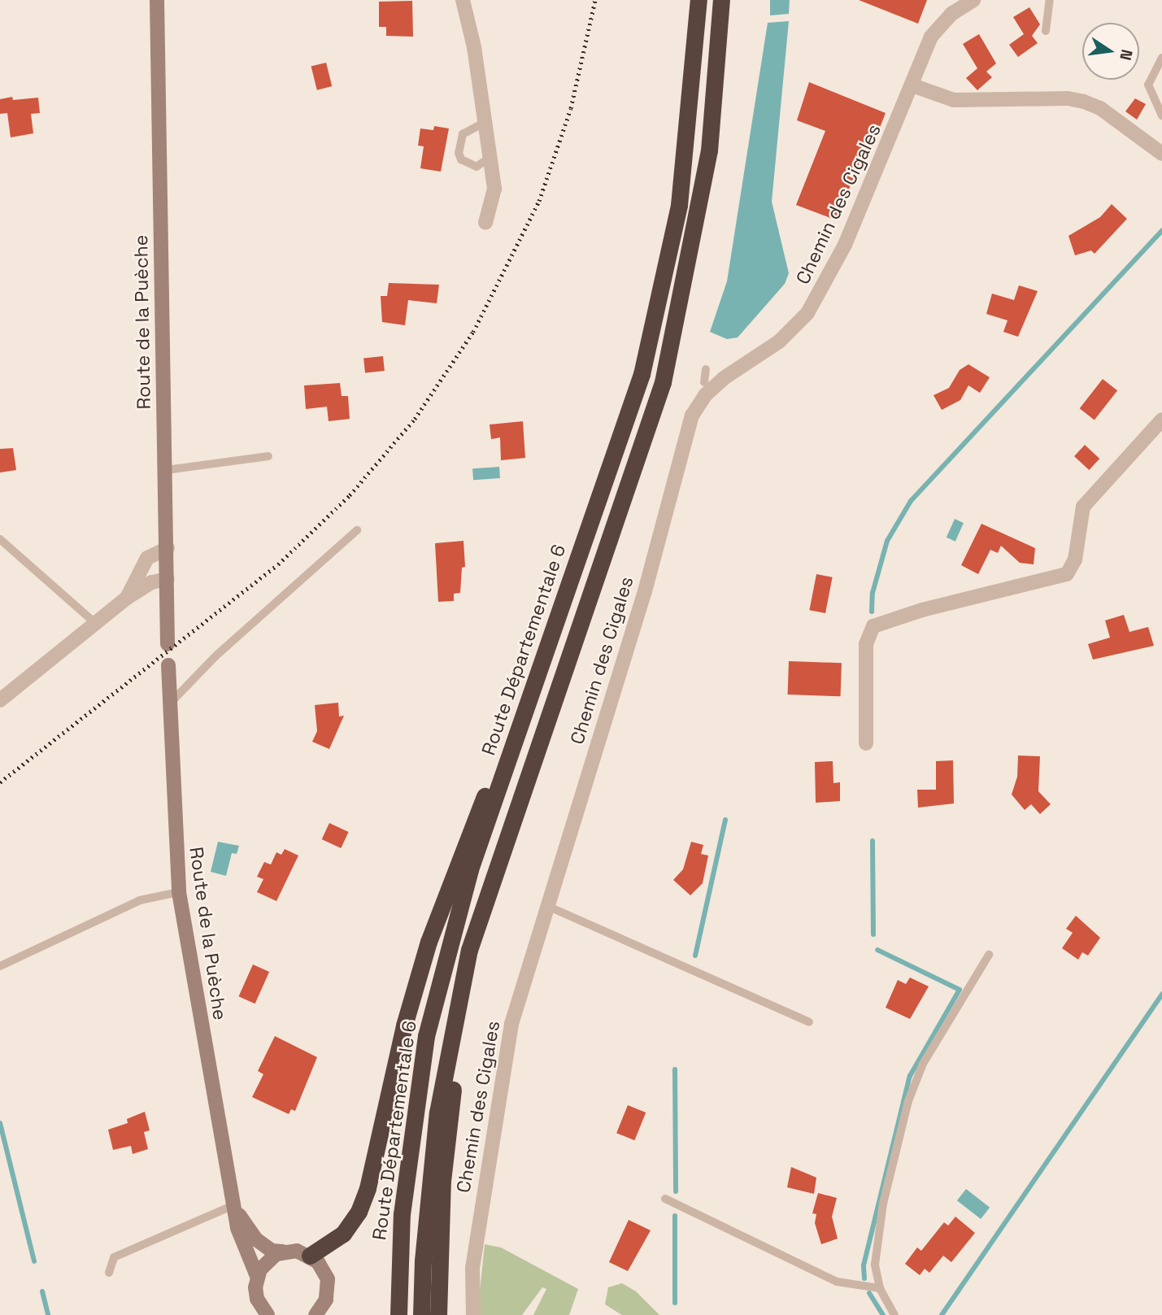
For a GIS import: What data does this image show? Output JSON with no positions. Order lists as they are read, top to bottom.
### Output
{
  "streets": {
    "highway": ["Route Départementale 6"],
    "main road": ["Route de la Puèche"],
    "street": ["Chemin des Cigales"]
  },
  "north": "right"
}
